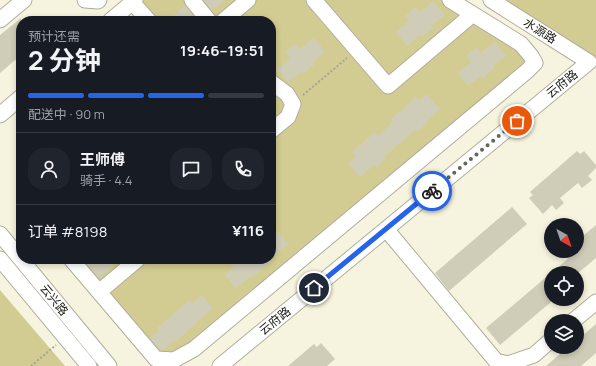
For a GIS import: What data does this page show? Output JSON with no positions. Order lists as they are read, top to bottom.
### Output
{
  "streets": {
    "street": ["水源路", "云府路", "云兴路"]
  },
  "crossings": [
    ["水源路", "云府路"]
  ],
  "north": "bottom right",
  "page": {
    "heading": ["2 分钟", "预计还需", "19:46–19:51"],
    "panel": [
      "王师傅",
      "骑手 · 4.4",
      "订单 #8198",
      "¥116"
    ],
    "bar": "配送中 · 90 m"
  }
}
